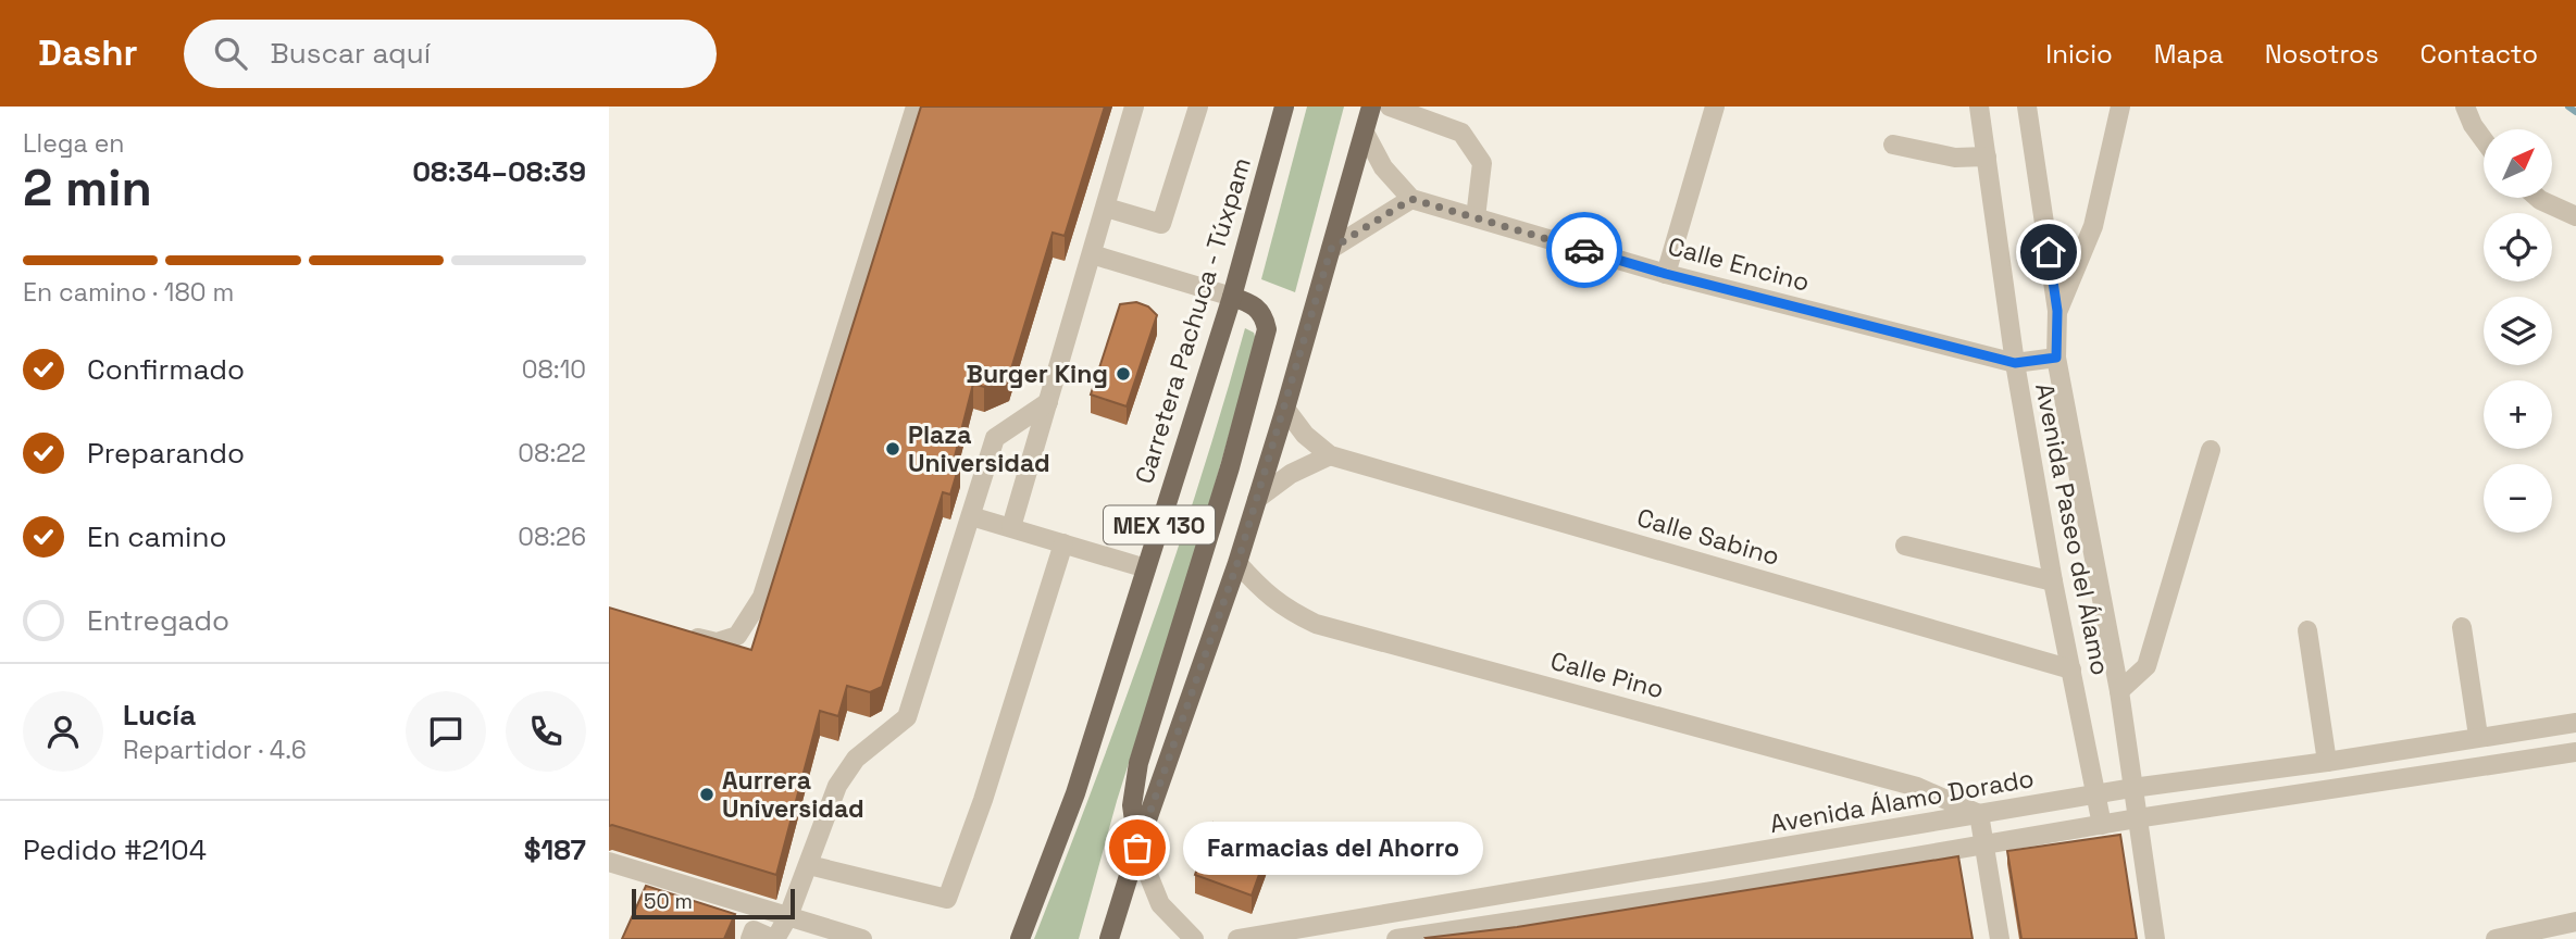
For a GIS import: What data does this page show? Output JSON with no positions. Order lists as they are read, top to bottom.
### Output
{
  "streets": {
    "main road": ["Carretera Pachuca - Túxpam", "MEX 130"],
    "street": [
      "Calle Encino",
      "Avenida Paseo del Álamo",
      "Calle Sabino",
      "Calle Pino",
      "Avenida Álamo Dorado"
    ]
  },
  "crossings": [
    ["Calle Encino", "Avenida Paseo del Álamo"],
    ["MEX 130", "Calle Sabino"],
    ["MEX 130", "Calle Pino"],
    ["Avenida Paseo del Álamo", "Calle Sabino"],
    ["Avenida Paseo del Álamo", "Avenida Álamo Dorado"],
    ["Calle Pino", "Avenida Álamo Dorado"]
  ],
  "places": [
    "Burger King",
    "Plaza Universidad",
    "Aurrera Universidad",
    "Farmacias del Ahorro"
  ],
  "scale_bar": "50 m",
  "north": "top right",
  "page": {
    "header": "Dashr",
    "search": "Buscar aquí",
    "nav": [
      "Inicio",
      "Mapa",
      "Nosotros",
      "Contacto"
    ],
    "heading": ["2 min", "Llega en", "08:34–08:39"],
    "panel": [
      "Lucía",
      "Repartidor · 4.6",
      "Pedido #2104",
      "$187"
    ],
    "map_buttons": ["+", "−"],
    "bar": "En camino · 180 m",
    "list": [
      ["Confirmado", "08:10"],
      ["Preparando", "08:22"],
      ["En camino", "08:26"],
      "Entregado"
    ],
    "bubble": "Farmacias del Ahorro",
    "scale": "50 m"
  }
}
